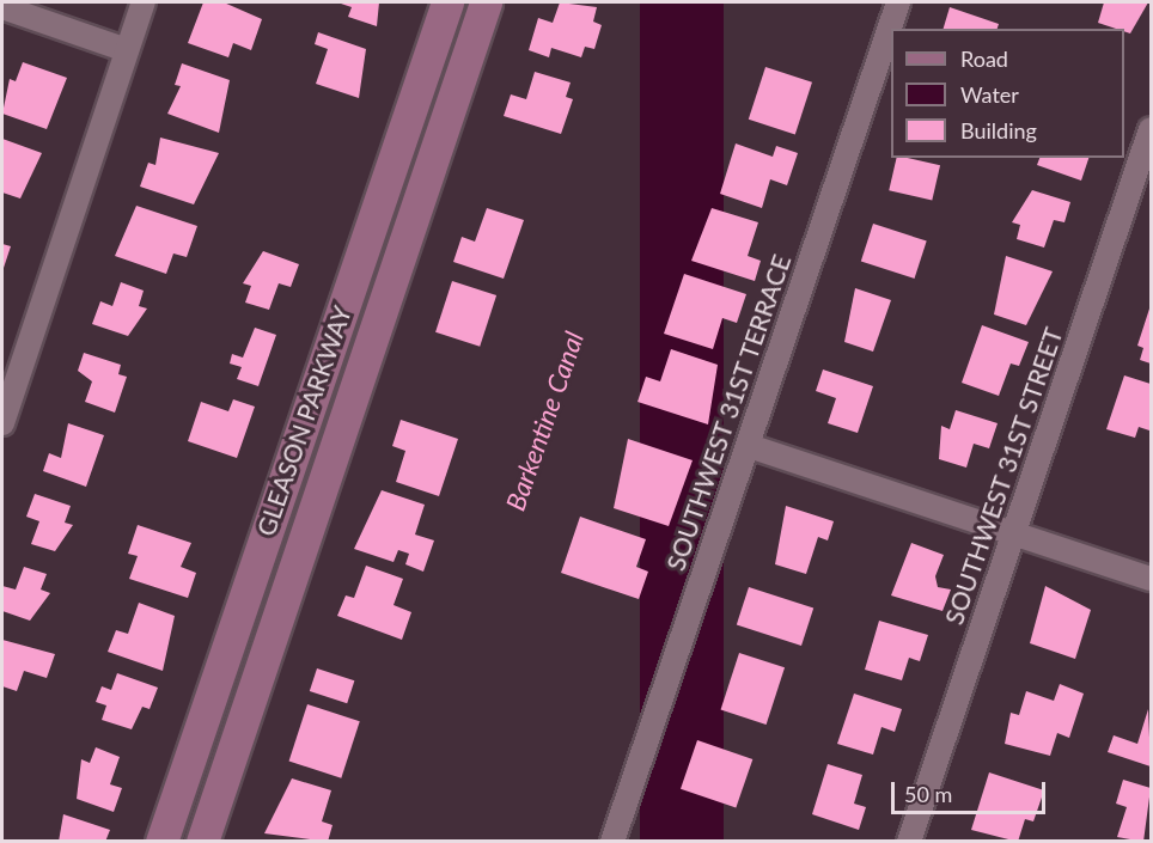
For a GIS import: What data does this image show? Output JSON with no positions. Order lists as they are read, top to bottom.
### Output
{
  "streets": {
    "main road": ["GLEASON PARKWAY"],
    "street": ["SOUTHWEST 31ST TERRACE", "SOUTHWEST 31ST STREET"]
  },
  "water": ["Barkentine Canal"],
  "legend": ["Road", "Water", "Building"],
  "scale_bar": "50 m"
}
